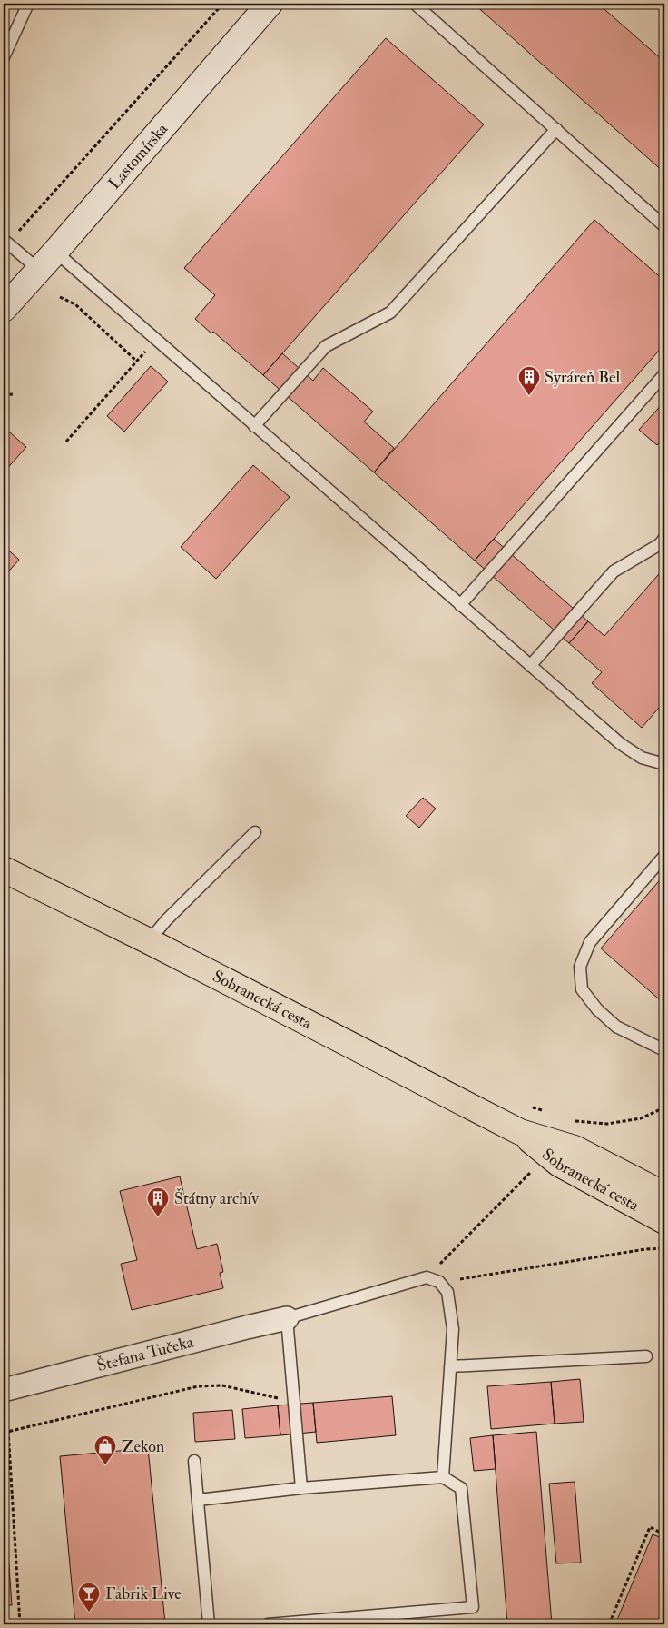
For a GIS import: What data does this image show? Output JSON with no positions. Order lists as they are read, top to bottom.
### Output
{
  "streets": {
    "main road": ["Sobranecká cesta"],
    "street": ["Lastomírska", "Štefana Tučeka"]
  },
  "places": {
    "building": ["Syráreň Bel", "Štátny archív"],
    "shop": ["Zekon"],
    "bar": ["Fabrik Live"]
  }
}
